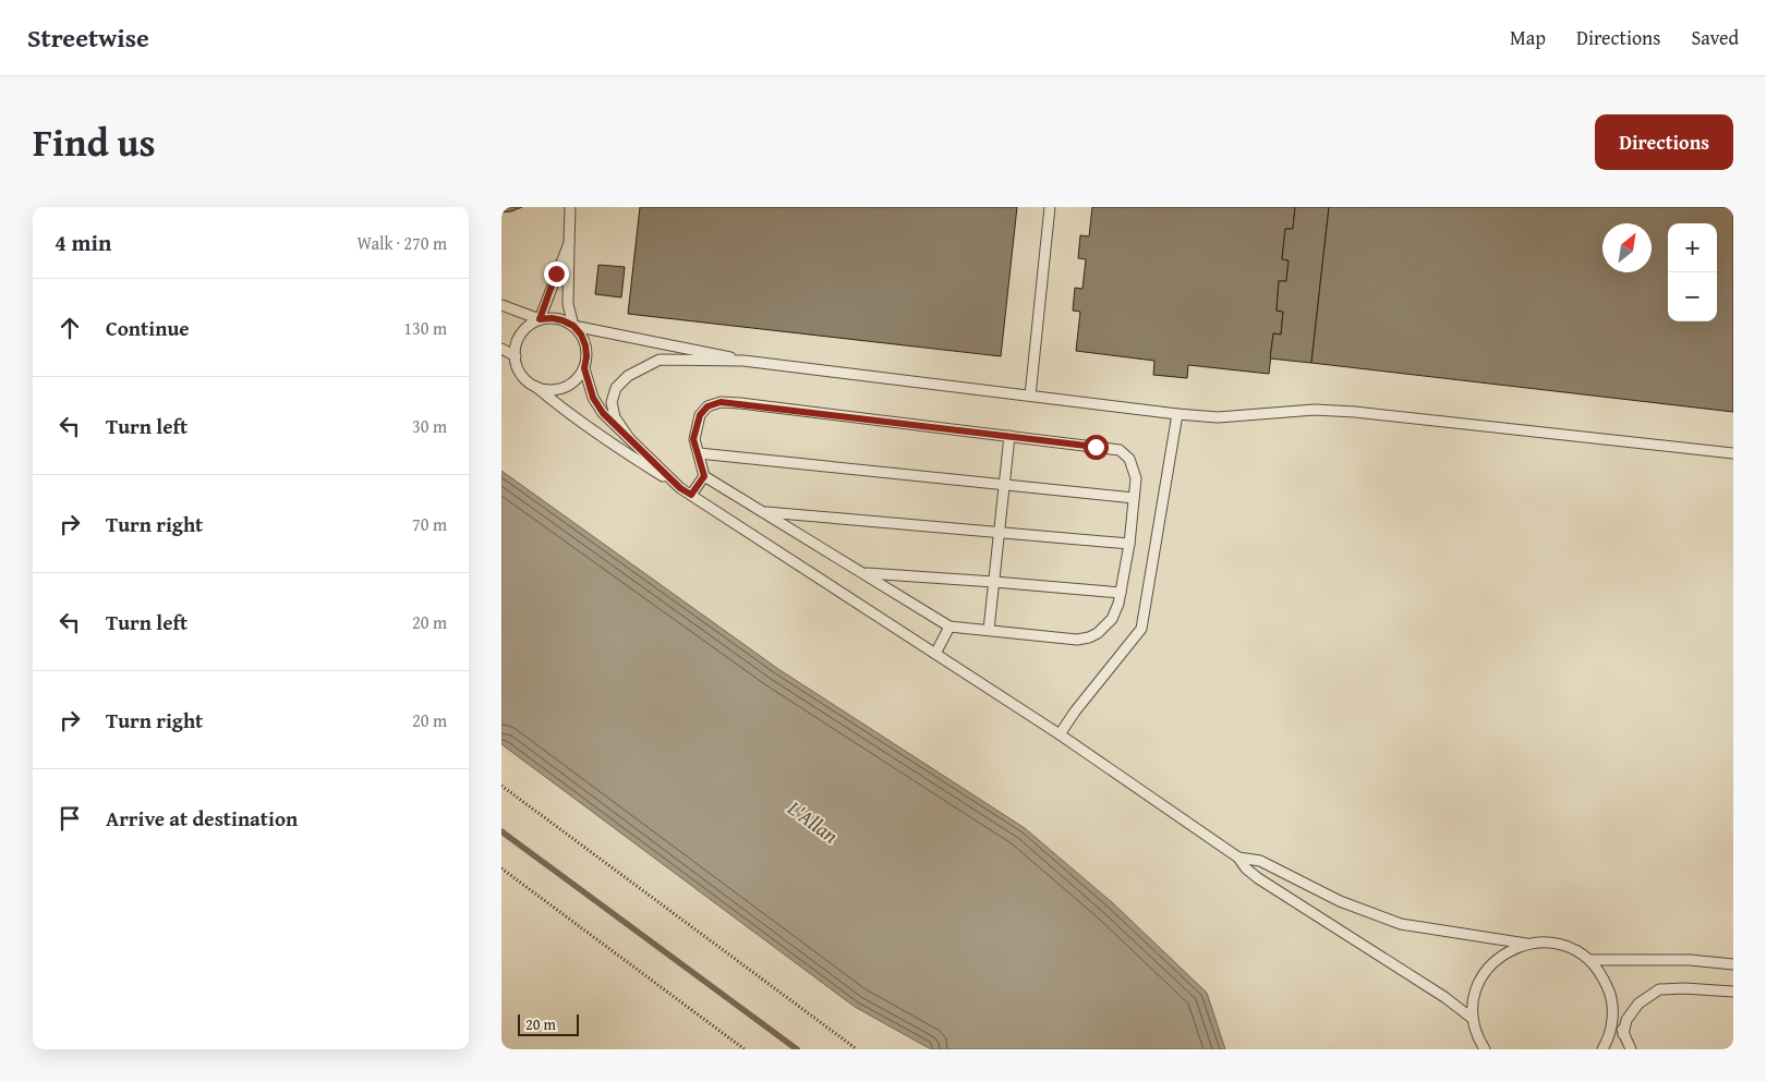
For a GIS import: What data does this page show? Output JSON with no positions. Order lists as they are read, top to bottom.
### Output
{
  "water": ["L'Allan"],
  "scale_bar": "20 m",
  "north": "top right",
  "page": {
    "header": "Streetwise",
    "nav": ["Map", "Directions", "Saved"],
    "title": "Find us",
    "buttons": "Directions",
    "heading": ["4 min", "Walk · 270 m"],
    "map_buttons": ["+", "−"],
    "list": [
      ["Continue", "130 m"],
      ["Turn left", "30 m"],
      ["Turn right", "70 m"],
      ["Turn left", "20 m"],
      ["Turn right", "20 m"],
      "Arrive at destination"
    ],
    "scale": "20 m"
  }
}
